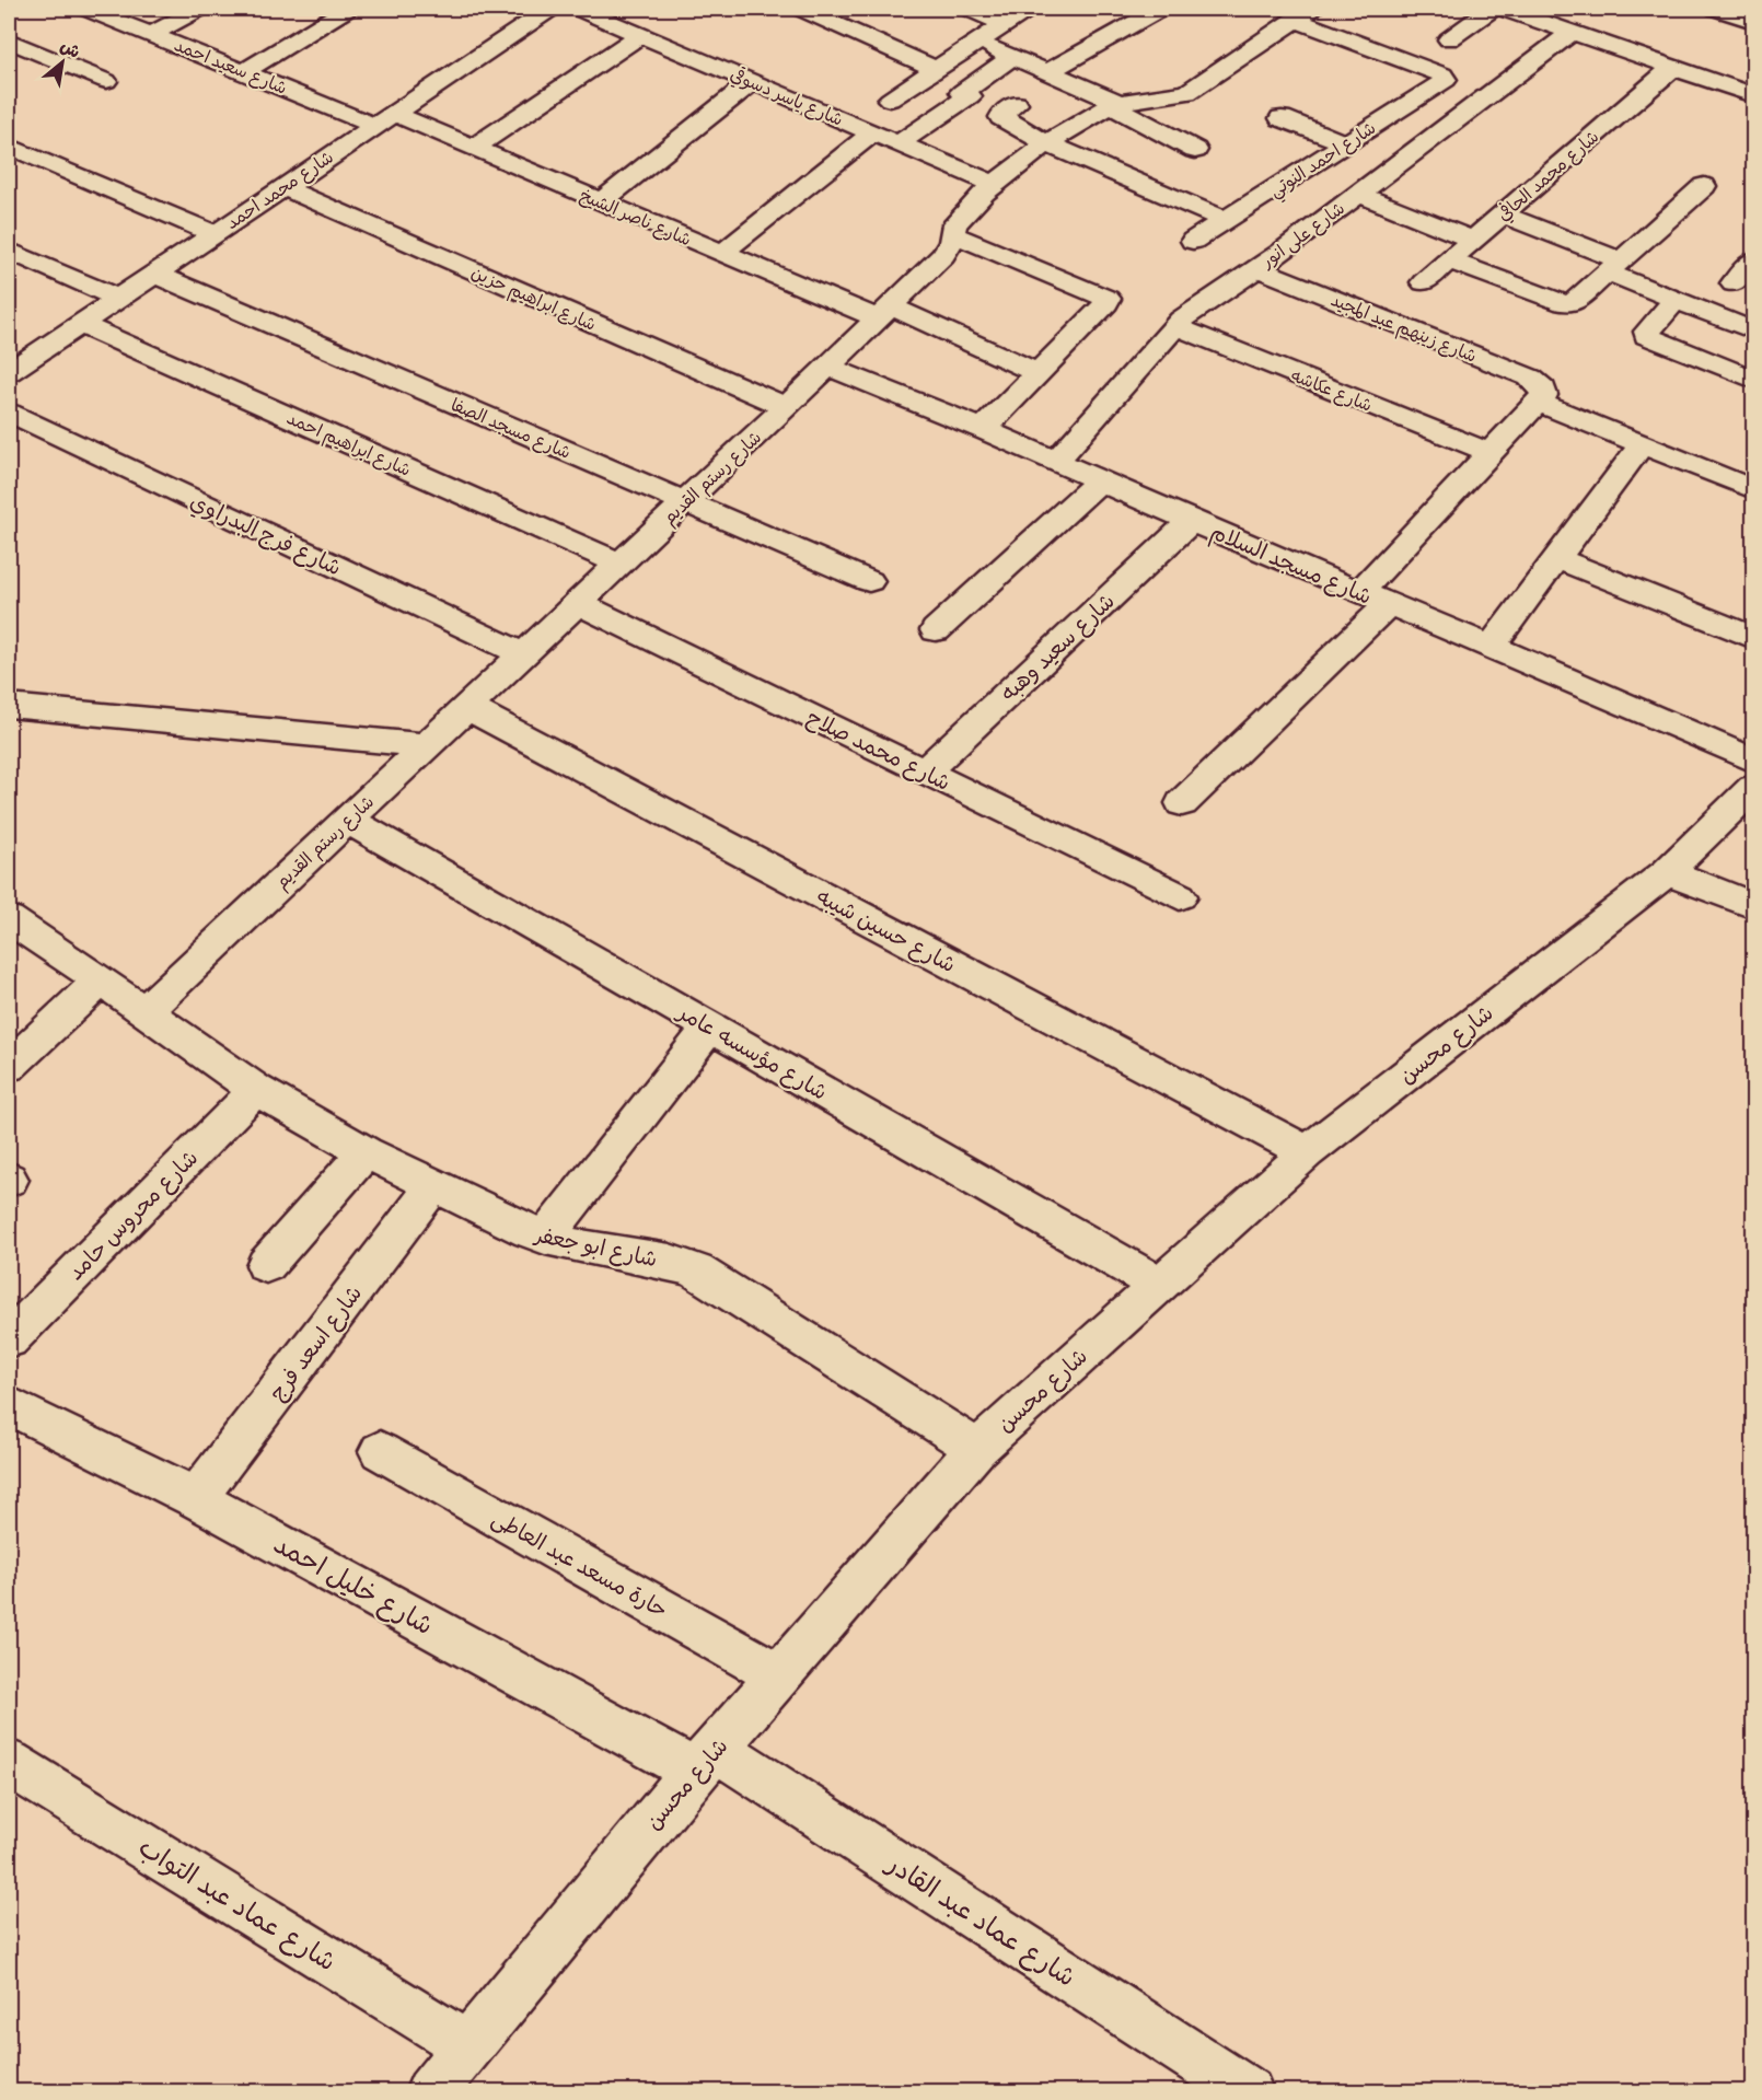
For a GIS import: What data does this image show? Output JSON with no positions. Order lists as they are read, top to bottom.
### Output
{
  "streets": {
    "street": [
      "شارع سعيد احمد",
      "شارع ياسر دسوقي",
      "شارع احمد النوتي",
      "شارع محمد الحافي",
      "شارع محمد احمد",
      "شارع ناصر الشيخ",
      "شارع على انور",
      "شارع ابراهيم حزين",
      "شارع زينهم عبد المجيد",
      "شارع عكاشه",
      "شارع مسجد الصفا",
      "شارع ابراهيم احمد",
      "شارع رستم القديم",
      "شارع فرج البدراوي",
      "شارع مسجد السلام",
      "شارع سعيد وهبه",
      "شارع محمد صلاح",
      "شارع حسين شيبه",
      "شارع محسن",
      "شارع مؤسسه عامر",
      "شارع محروس حامد",
      "شارع ابو جعفر",
      "شارع اسعد فرج",
      "حارة مسعد عبد العاطى",
      "شارع خليل احمد",
      "شارع عماد عبد التواب",
      "شارع عماد عبد القادر"
    ]
  },
  "crossings": [
    ["شارع سعيد احمد", "شارع محمد احمد"],
    ["شارع سعيد احمد", "شارع ناصر الشيخ"],
    ["شارع ياسر دسوقي", "شارع رستم القديم"],
    ["شارع احمد النوتي", "شارع رستم القديم"],
    ["شارع محمد احمد", "شارع ناصر الشيخ"],
    ["شارع محمد احمد", "شارع ابراهيم حزين"],
    ["شارع محمد احمد", "شارع مسجد الصفا"],
    ["شارع محمد احمد", "شارع ابراهيم احمد"],
    ["شارع ناصر الشيخ", "شارع رستم القديم"],
    ["شارع على انور", "شارع زينهم عبد المجيد"],
    ["شارع على انور", "شارع عكاشه"],
    ["شارع على انور", "شارع مسجد السلام"],
    ["شارع ابراهيم حزين", "شارع رستم القديم"],
    ["شارع مسجد الصفا", "شارع رستم القديم"],
    ["شارع ابراهيم احمد", "شارع رستم القديم"],
    ["شارع رستم القديم", "شارع فرج البدراوي"],
    ["شارع رستم القديم", "شارع مسجد السلام"],
    ["شارع رستم القديم", "شارع محمد صلاح"],
    ["شارع رستم القديم", "شارع حسين شيبه"],
    ["شارع رستم القديم", "شارع مؤسسه عامر"],
    ["شارع رستم القديم", "شارع ابو جعفر"],
    ["شارع مسجد السلام", "شارع سعيد وهبه"],
    ["شارع سعيد وهبه", "شارع محمد صلاح"],
    ["شارع حسين شيبه", "شارع محسن"],
    ["شارع محسن", "شارع مؤسسه عامر"],
    ["شارع محسن", "شارع ابو جعفر"],
    ["شارع محسن", "حارة مسعد عبد العاطى"],
    ["شارع محسن", "شارع خليل احمد"],
    ["شارع محسن", "شارع عماد عبد التواب"],
    ["شارع محسن", "شارع عماد عبد القادر"],
    ["شارع محروس حامد", "شارع ابو جعفر"],
    ["شارع ابو جعفر", "شارع اسعد فرج"],
    ["شارع اسعد فرج", "شارع خليل احمد"],
    ["شارع خليل احمد", "شارع عماد عبد القادر"]
  ],
  "north": "top right"
}
